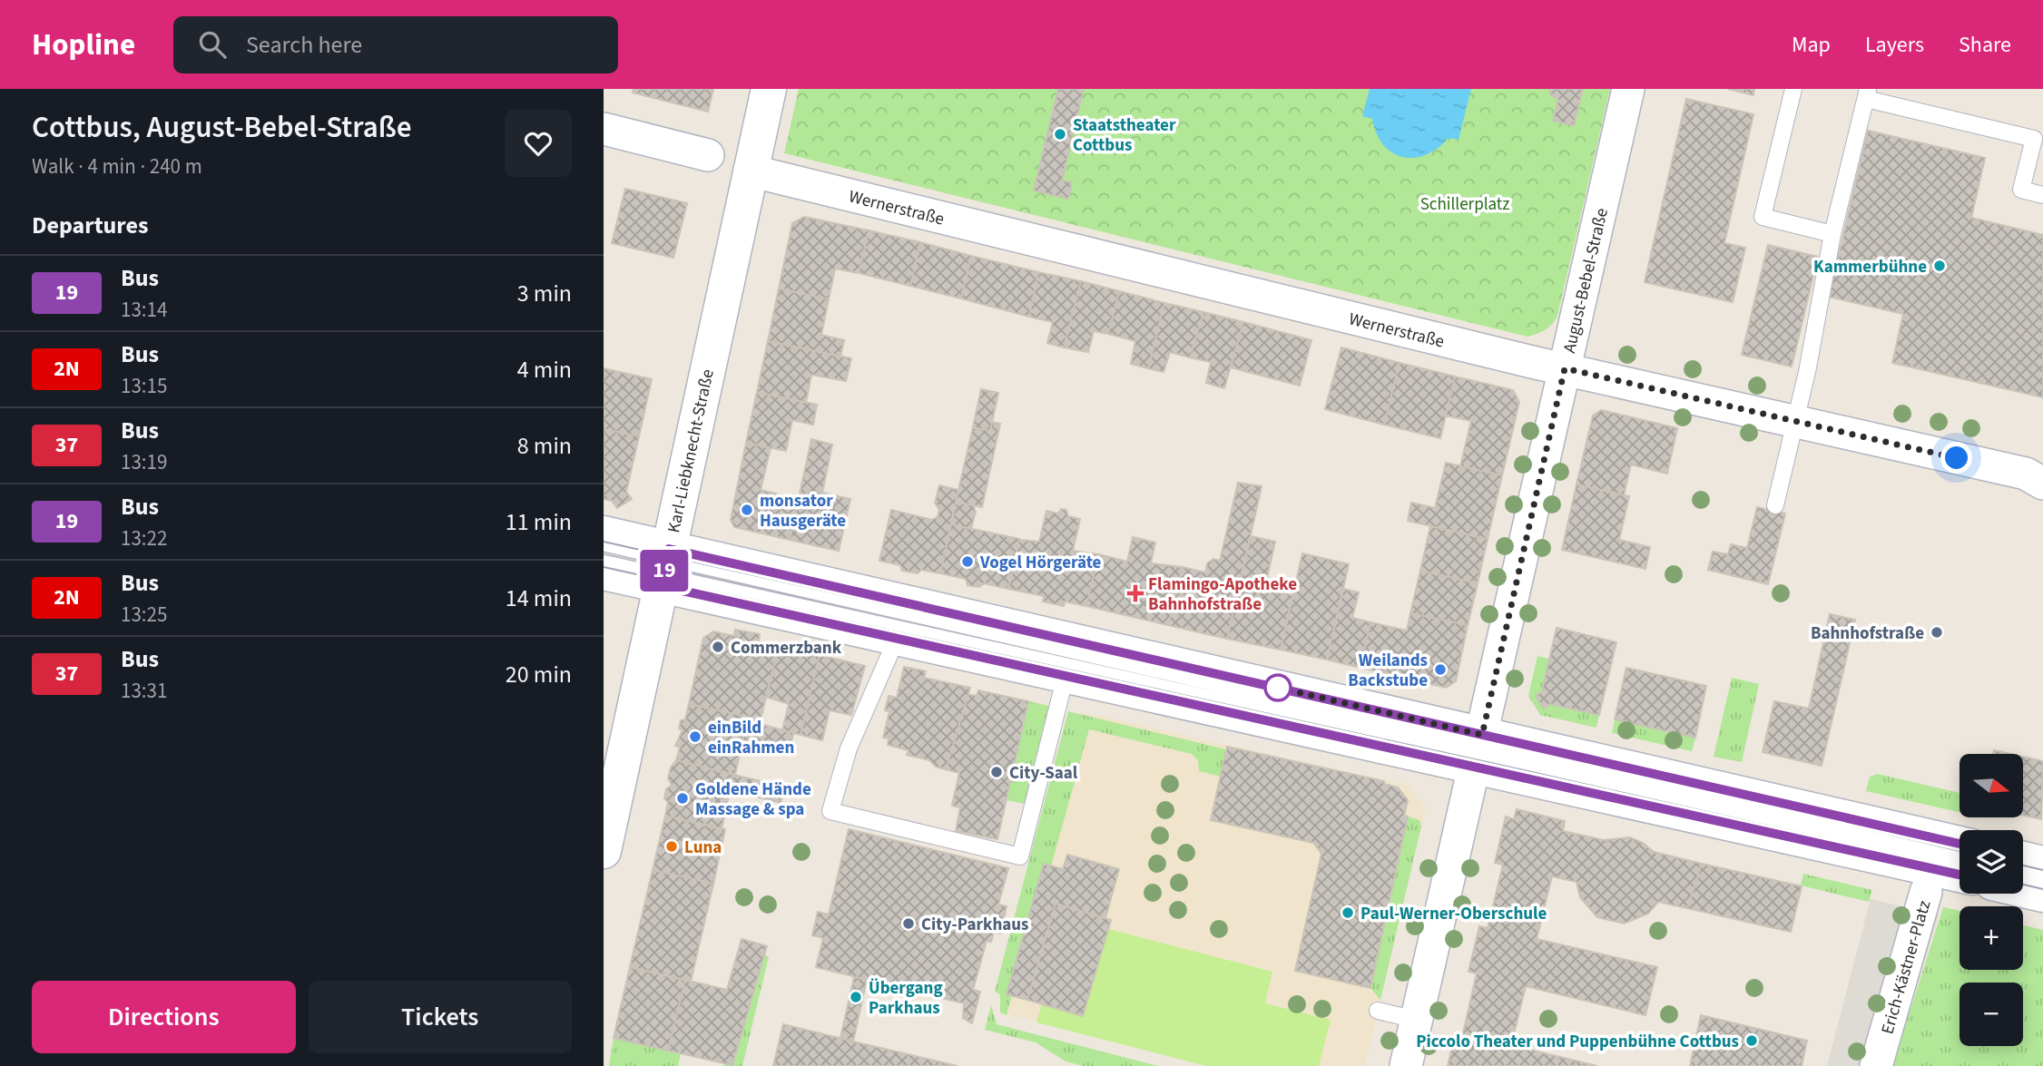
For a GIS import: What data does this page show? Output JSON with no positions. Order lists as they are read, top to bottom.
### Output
{
  "streets": {
    "street": [
      "Wernerstraße",
      "August-Bebel-Straße",
      "Karl-Liebknecht-Straße",
      "Erich-Kästner-Platz"
    ]
  },
  "crossings": [
    ["Wernerstraße", "August-Bebel-Straße"],
    ["Wernerstraße", "Karl-Liebknecht-Straße"]
  ],
  "parks": ["Schillerplatz"],
  "places": {
    "other": [
      "Staatstheater Cottbus",
      "Kammerbühne",
      "monsator Hausgeräte",
      "Vogel Hörgeräte",
      "Bahnhofstraße",
      "Commerzbank",
      "Weilands Backstube",
      "einBild einRahmen",
      "City-Saal",
      "Goldene Hände Massage & spa",
      "Luna",
      "Paul-Werner-Oberschule",
      "City-Parkhaus",
      "Übergang Parkhaus",
      "Piccolo Theater und Puppenbühne Cottbus"
    ],
    "health": ["Flamingo-Apotheke Bahnhofstraße"]
  },
  "lines": ["bus line 19"],
  "north": "right",
  "page": {
    "header": "Hopline",
    "search": "Search here",
    "nav": ["Map", "Layers", "Share"],
    "heading": [
      ["Cottbus, August-Bebel-Straße", "Walk · 4 min · 240 m"],
      "Departures"
    ],
    "on_map": "19",
    "list": [
      {
        "mark": "19",
        "name": "Bus",
        "note": "13:14",
        "value": "3 min"
      },
      {
        "mark": "2N",
        "name": "Bus",
        "note": "13:15",
        "value": "4 min"
      },
      {
        "mark": "37",
        "name": "Bus",
        "note": "13:19",
        "value": "8 min"
      },
      {
        "mark": "19",
        "name": "Bus",
        "note": "13:22",
        "value": "11 min"
      },
      {
        "mark": "2N",
        "name": "Bus",
        "note": "13:25",
        "value": "14 min"
      },
      {
        "mark": "37",
        "name": "Bus",
        "note": "13:31",
        "value": "20 min"
      }
    ],
    "map_buttons": ["+", "−"],
    "buttons": ["Directions", "Tickets"]
  }
}
